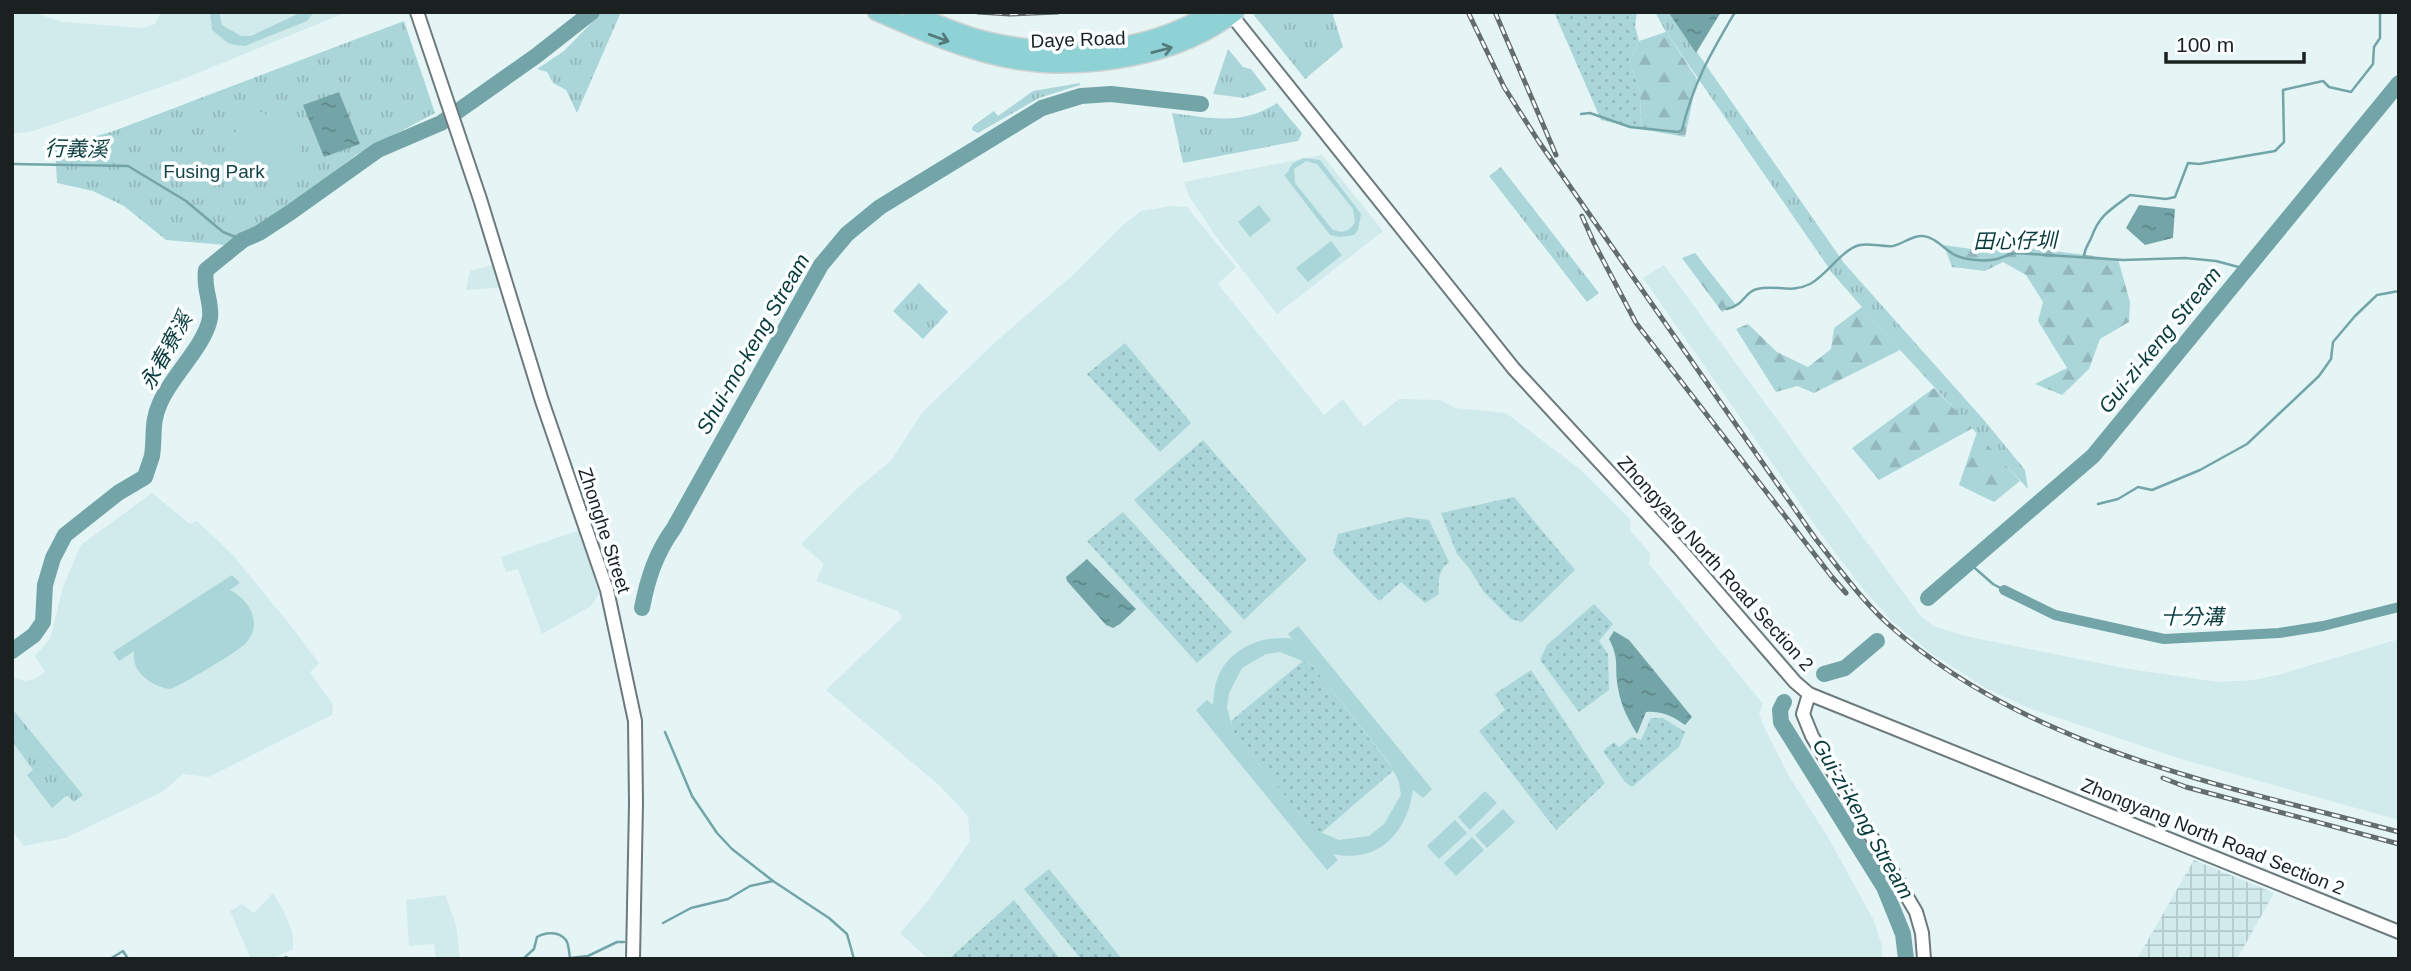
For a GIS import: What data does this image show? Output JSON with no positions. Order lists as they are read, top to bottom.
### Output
{
  "streets": {
    "main road": ["Daye Road"],
    "street": ["Zhonghe Street", "Zhongyang North Road Section 2"]
  },
  "crossings": [
    ["Daye Road", "Zhongyang North Road Section 2"]
  ],
  "water": [
    "行義溪",
    "田心仔圳",
    "Gui-zi-keng Stream",
    "Shui-mo-keng Stream",
    "永春寮溪",
    "十分溝"
  ],
  "parks": ["Fusing Park"],
  "scale_bar": "100 m"
}
